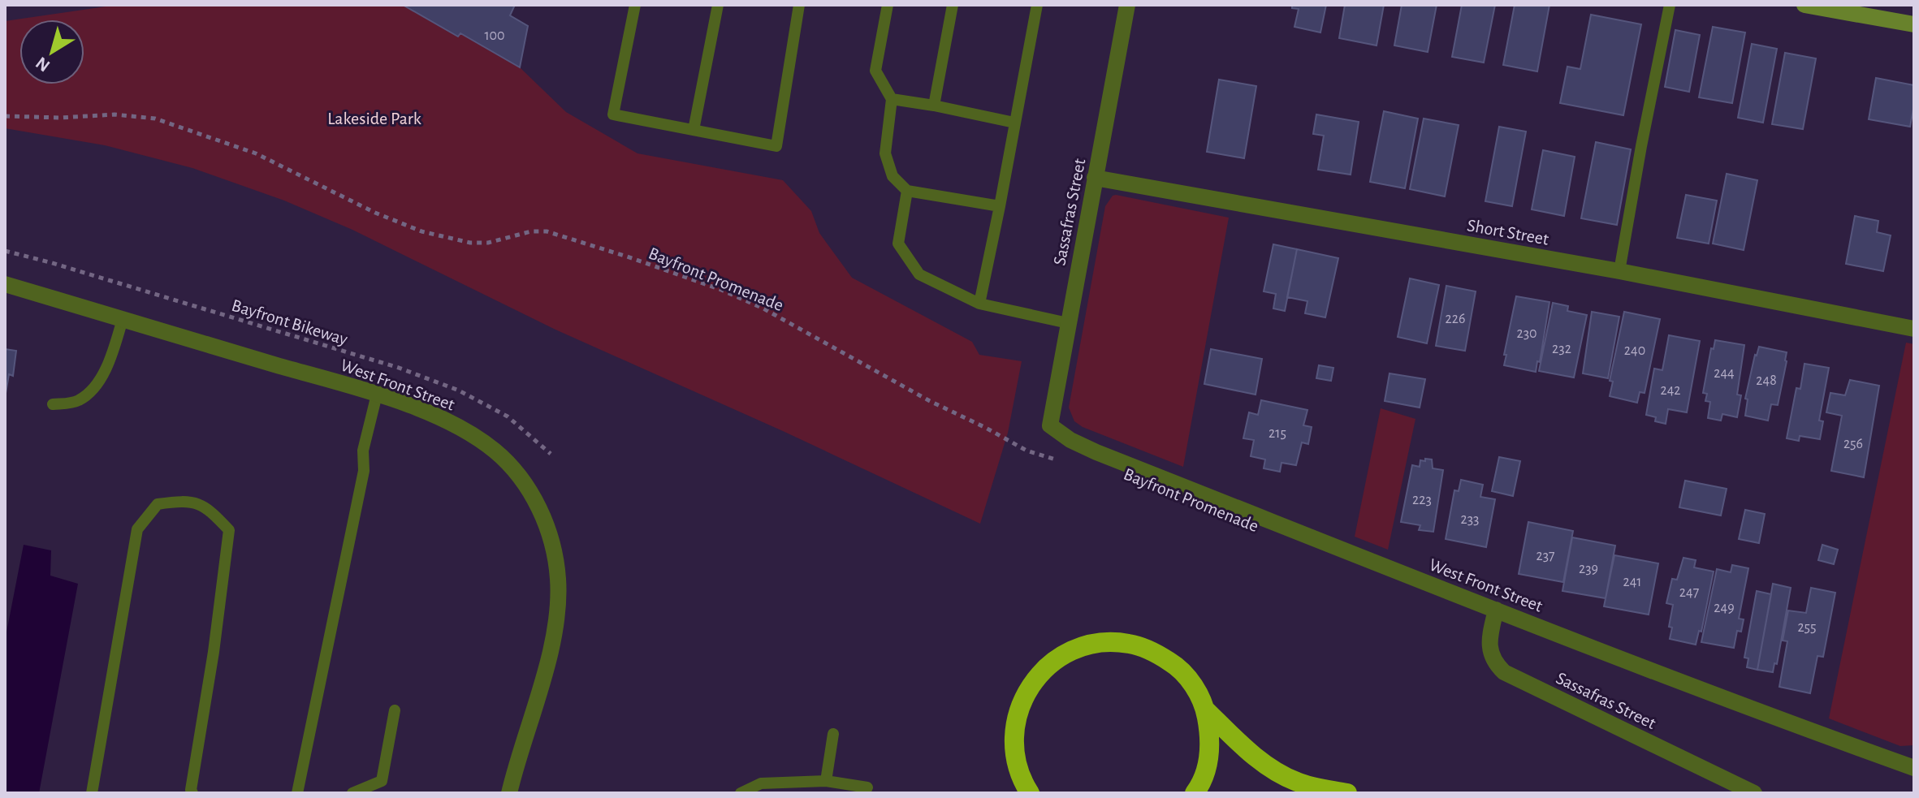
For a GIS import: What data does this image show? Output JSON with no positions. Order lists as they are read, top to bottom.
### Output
{
  "streets": {
    "street": ["Sassafras Street", "Short Street", "West Front Street"],
    "path": ["Bayfront Promenade", "Bayfront Bikeway"]
  },
  "crossings": [
    ["Sassafras Street", "Short Street"],
    ["Sassafras Street", "West Front Street"]
  ],
  "parks": ["Lakeside Park"],
  "house_numbers": [
    "100",
    "226",
    "230",
    "232",
    "240",
    "244",
    "248",
    "242",
    "215",
    "256",
    "223",
    "233",
    "237",
    "239",
    "241",
    "247",
    "249",
    "255"
  ],
  "north": "bottom left"
}
